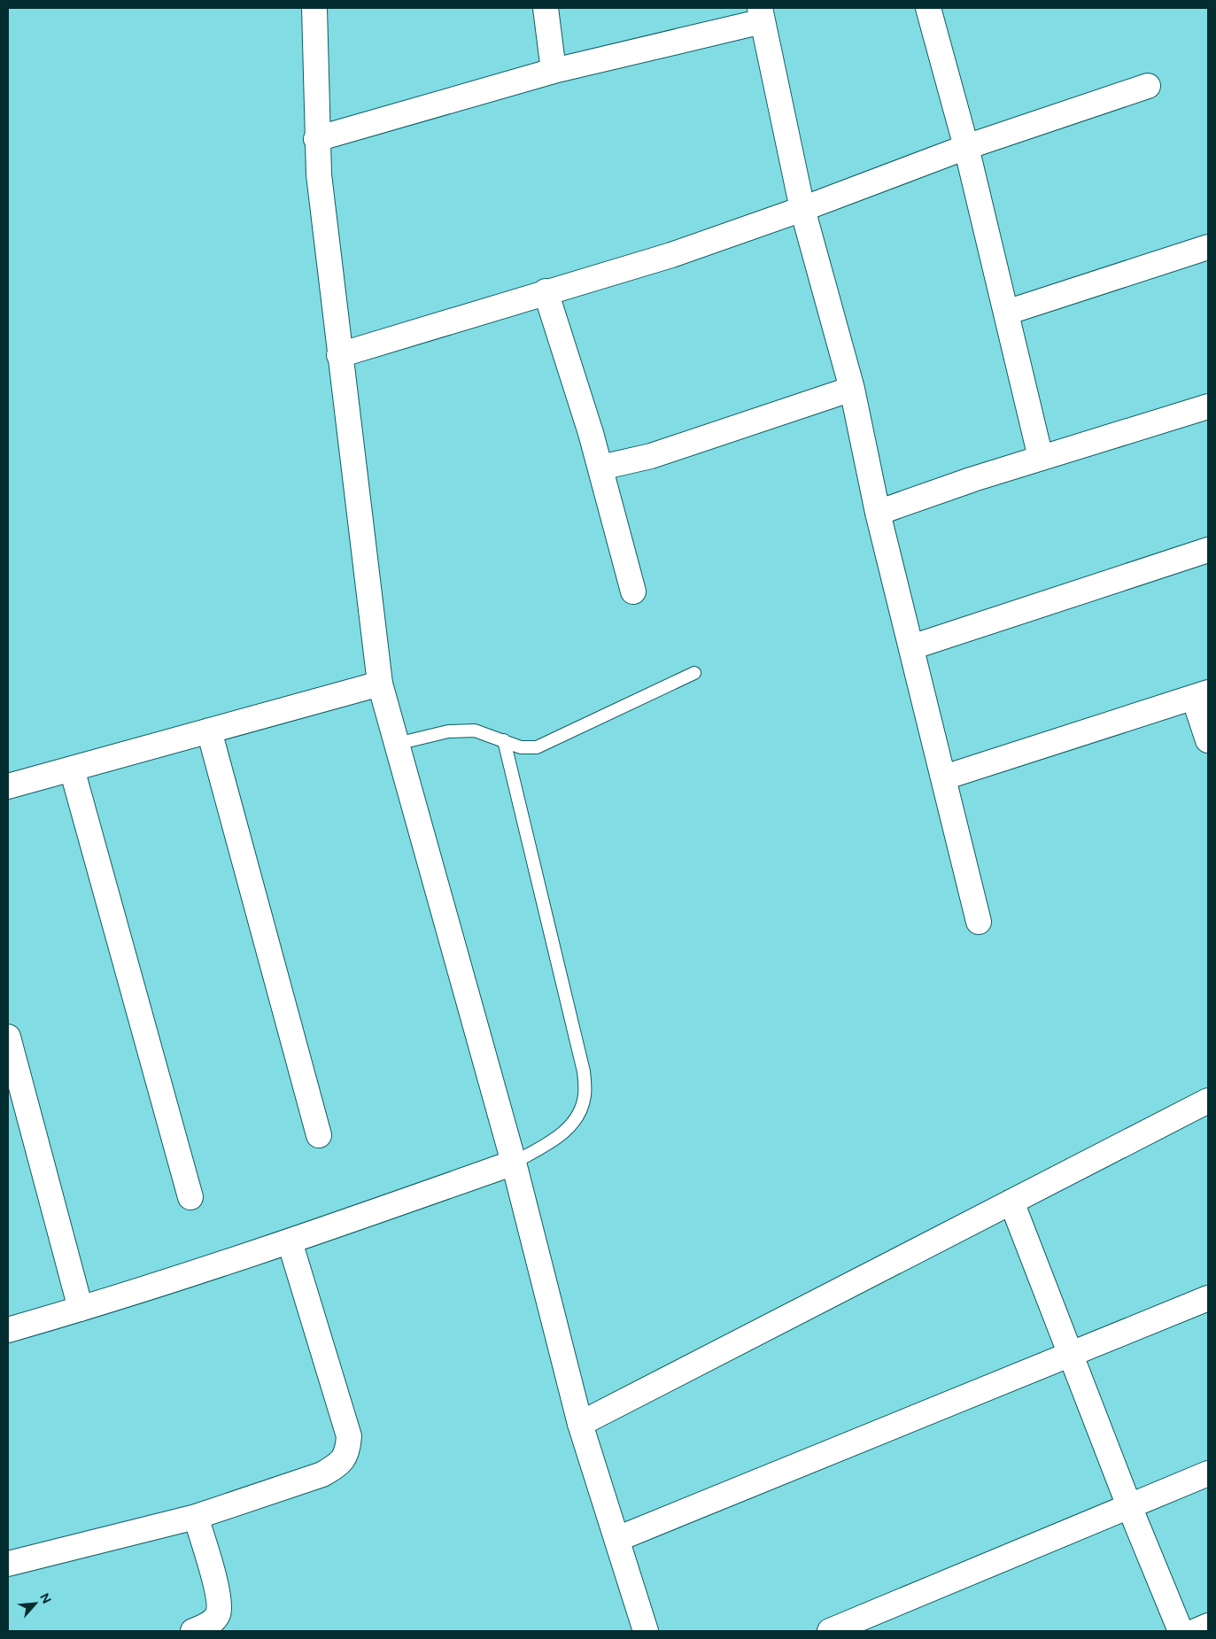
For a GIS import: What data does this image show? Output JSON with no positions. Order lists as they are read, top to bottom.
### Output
{
  "north": "top right"
}
